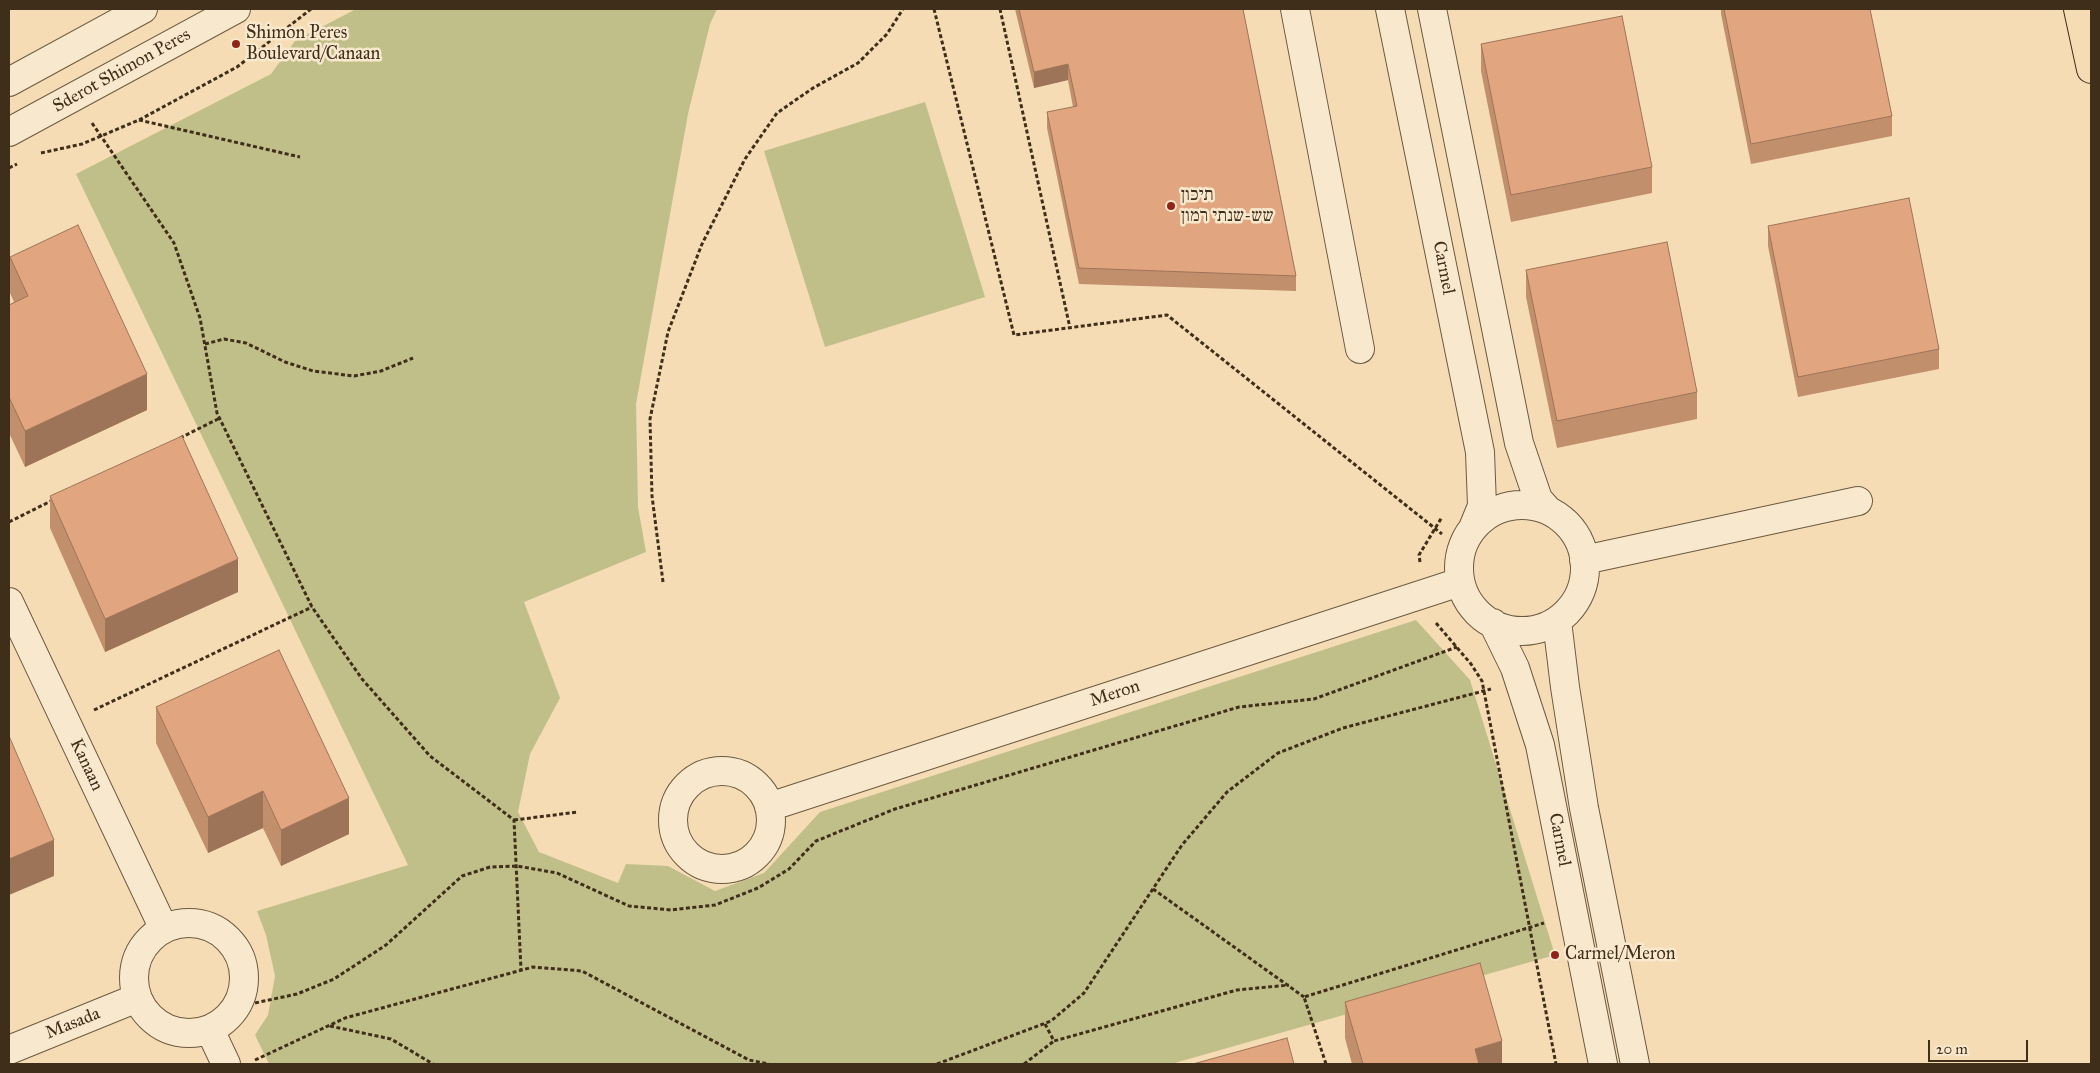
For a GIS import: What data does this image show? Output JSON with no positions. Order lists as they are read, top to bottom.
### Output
{
  "streets": {
    "street": [
      "Sderot Shimon Peres",
      "Carmel",
      "Meron",
      "Kanaan",
      "Masada"
    ]
  },
  "crossings": [
    ["Carmel", "Meron"],
    ["Kanaan", "Masada"]
  ],
  "places": ["Shimon Peres Boulevard/Canaan", "תיכון שש-שנתי רמון", "Carmel/Meron"],
  "scale_bar": "20 m"
}
